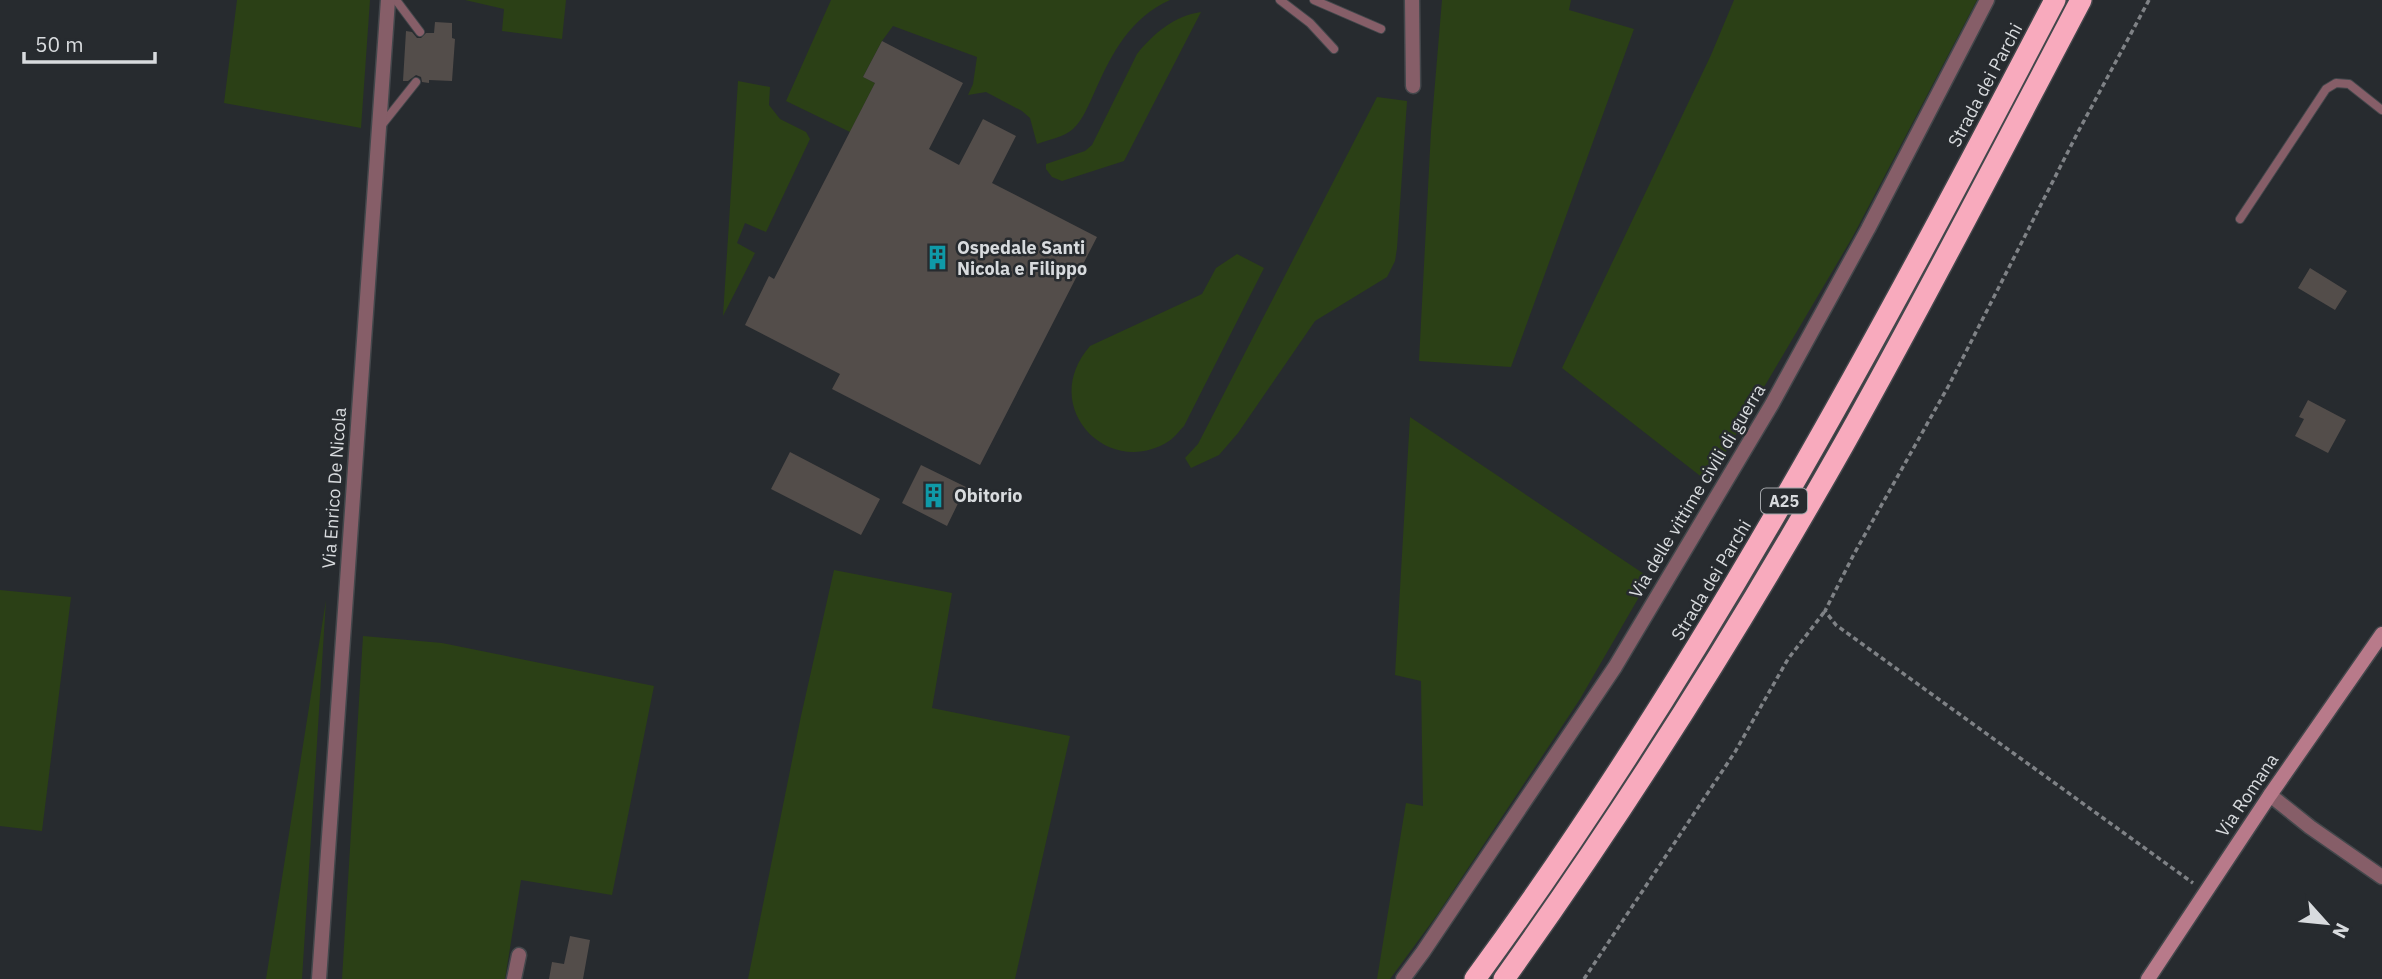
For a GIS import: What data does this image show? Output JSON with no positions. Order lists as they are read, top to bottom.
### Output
{
  "streets": {
    "highway": ["Strada dei Parchi", "A25"],
    "main road": ["Via Romana"],
    "street": ["Via Enrico De Nicola", "Via delle vittime civili di guerra"]
  },
  "places": {
    "building": ["Ospedale Santi Nicola e Filippo", "Obitorio"]
  },
  "scale_bar": "50 m",
  "north": "bottom right"
}
